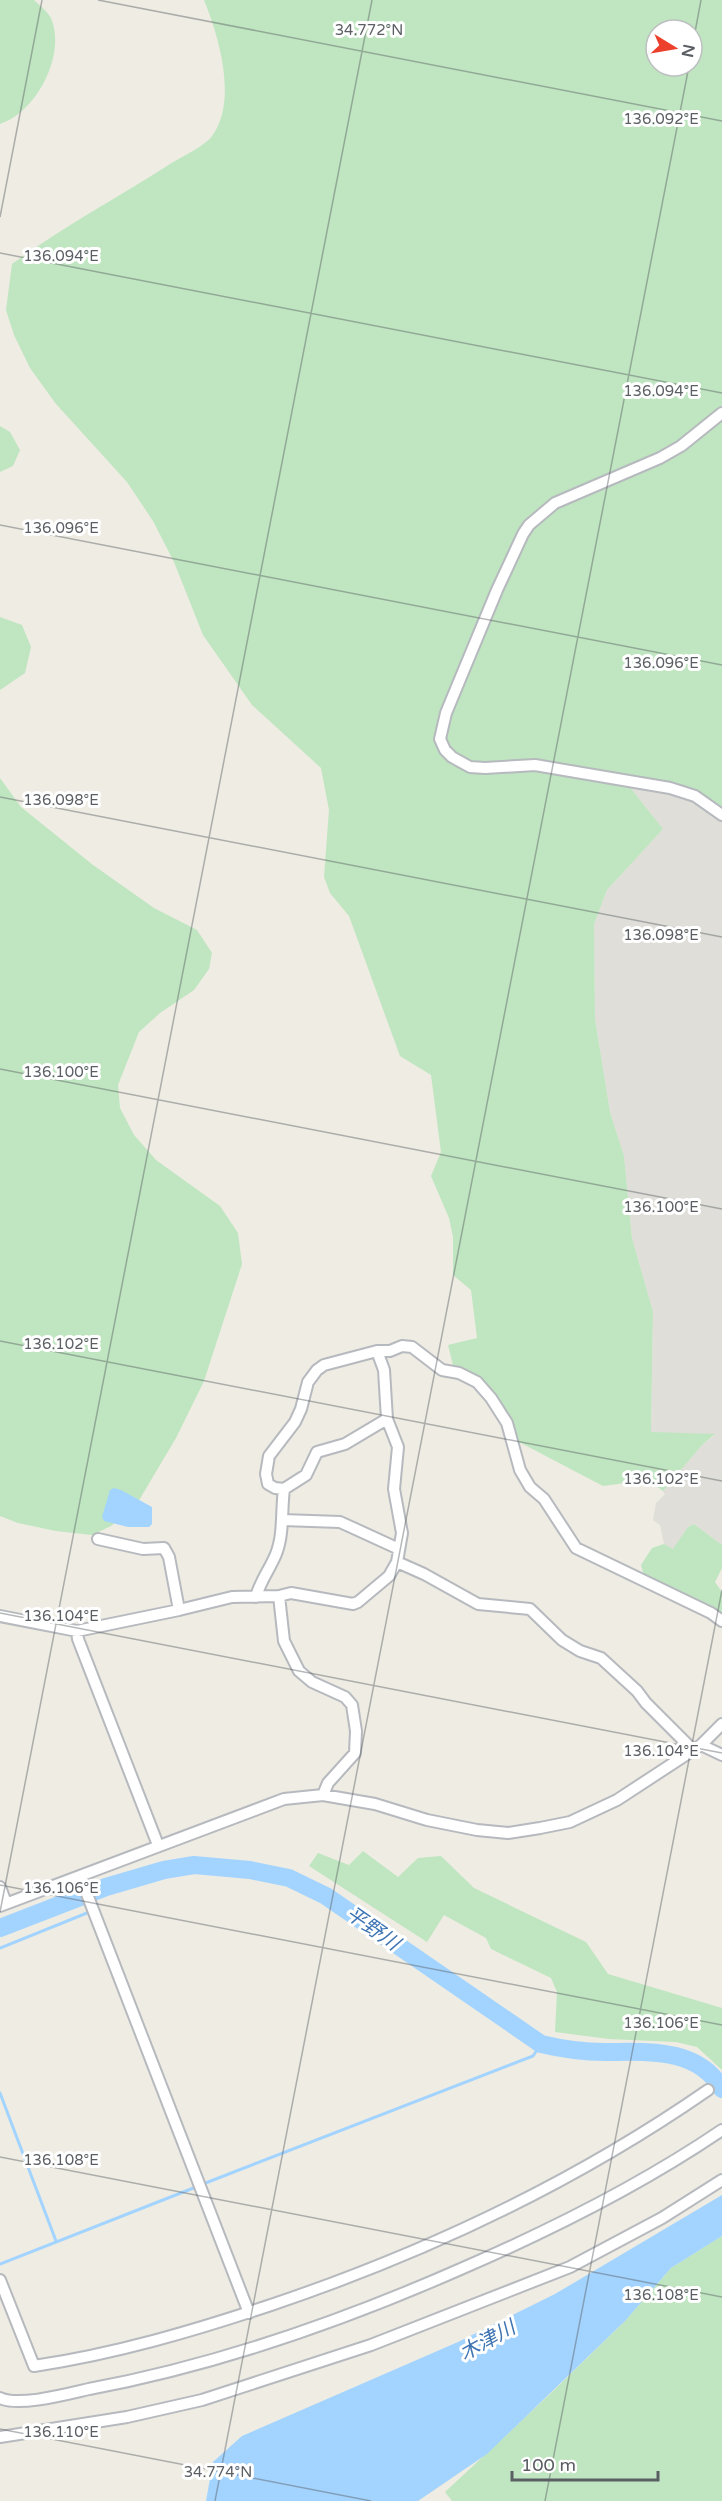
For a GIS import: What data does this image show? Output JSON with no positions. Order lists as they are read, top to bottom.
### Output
{
  "water": ["平野川", "木津川"],
  "scale_bar": "100 m",
  "north": "right",
  "coordinates": [
    "34.772°N",
    "136.092°E",
    "136.094°E",
    "136.096°E",
    "136.098°E",
    "136.100°E",
    "136.102°E",
    "136.104°E",
    "136.106°E",
    "136.108°E",
    "136.110°E",
    "34.774°N"
  ]
}
